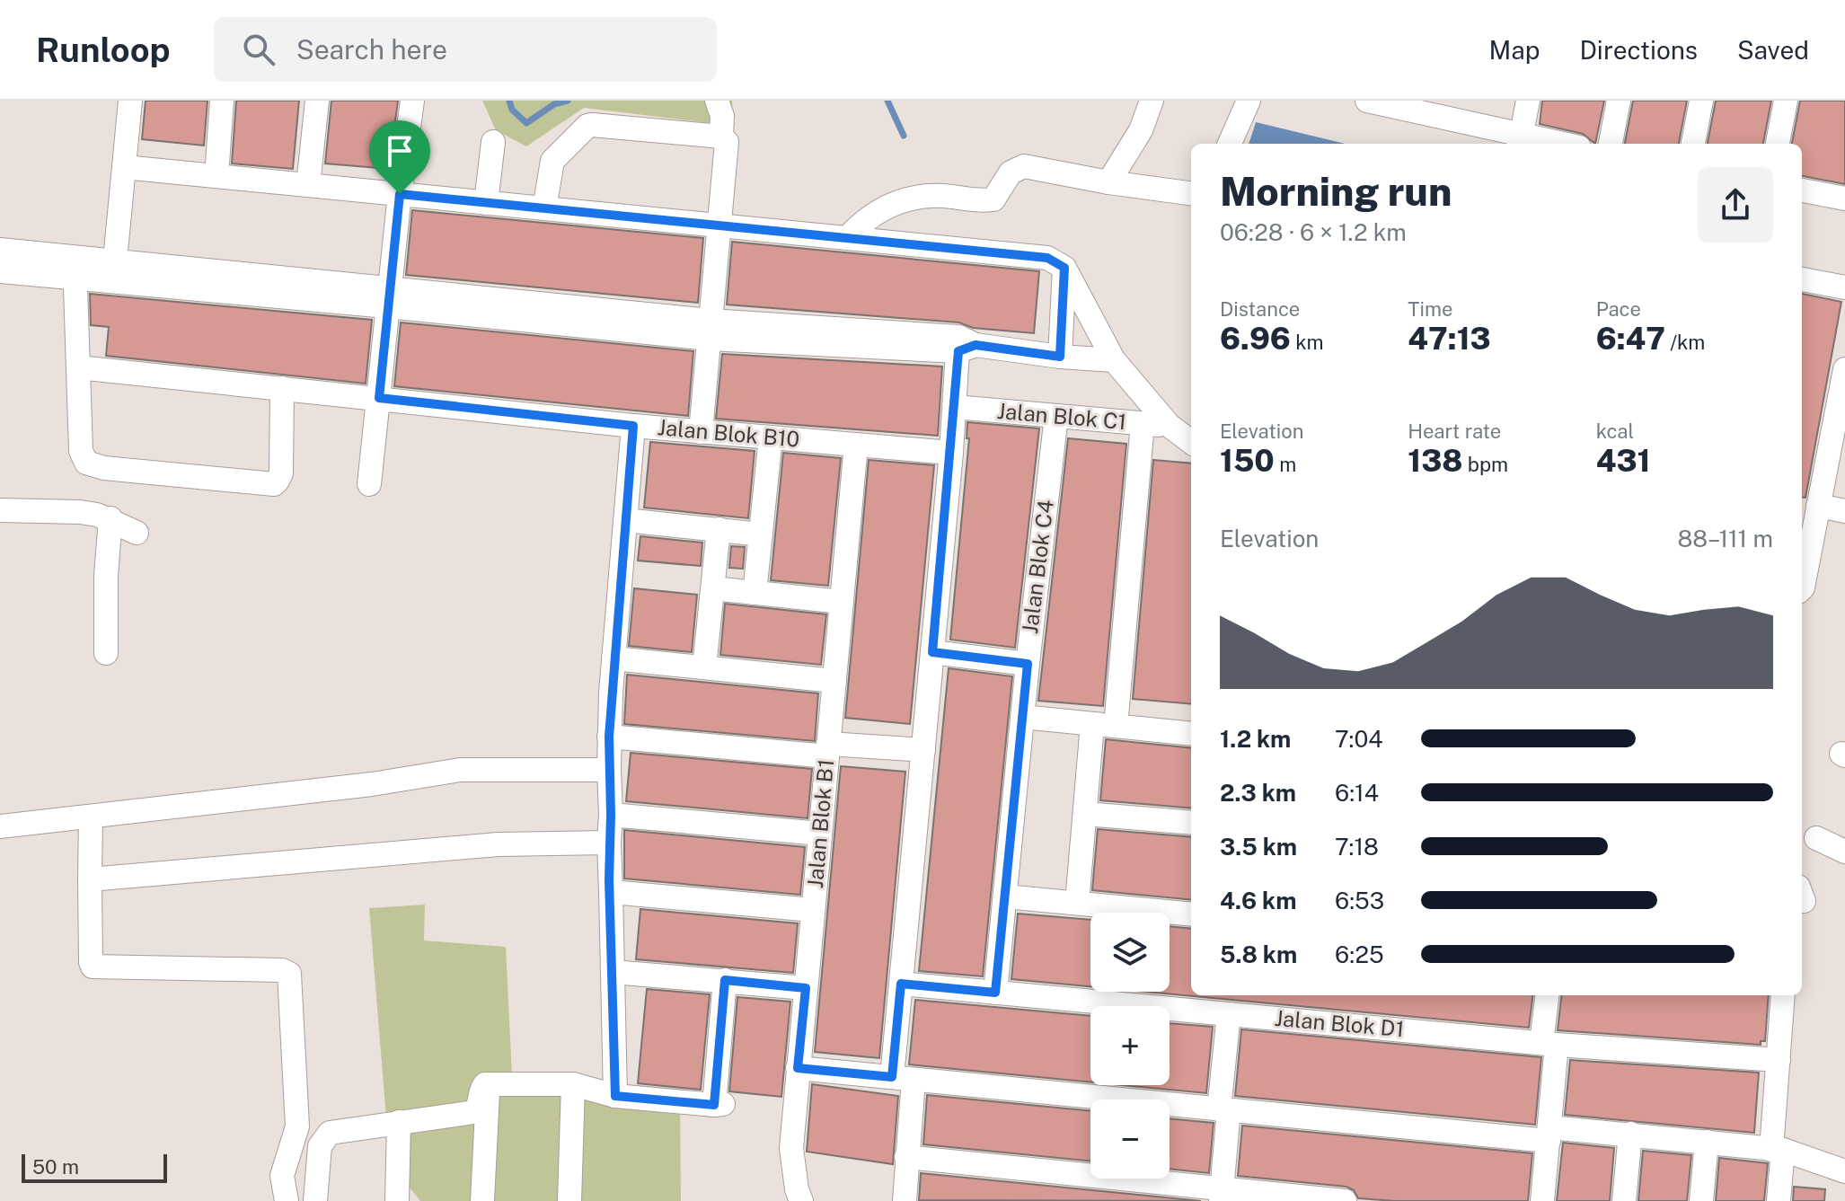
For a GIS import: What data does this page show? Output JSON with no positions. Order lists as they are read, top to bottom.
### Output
{
  "streets": {
    "street": [
      "Jalan Blok C1",
      "Jalan Blok B10",
      "Jalan Blok C4",
      "Jalan Blok B1",
      "Jalan Blok D1"
    ]
  },
  "crossings": [
    ["Jalan Blok C1", "Jalan Blok C4"],
    ["Jalan Blok B10", "Jalan Blok B1"],
    ["Jalan Blok C4", "Jalan Blok D1"]
  ],
  "scale_bar": "50 m",
  "page": {
    "header": "Runloop",
    "search": "Search here",
    "nav": ["Map", "Directions", "Saved"],
    "heading": ["Morning run", "06:28 · 6 × 1.2 km"],
    "stats": [
      ["Distance", "6.96 km"],
      ["Time", "47:13"],
      ["Pace", "6:47 /km"],
      ["Elevation", "150 m"],
      ["Heart rate", "138 bpm"],
      ["kcal", "431"]
    ],
    "chart": ["Elevation", "88–111 m"],
    "list": [
      {
        "name": "1.2 km",
        "note": "7:04"
      },
      {
        "name": "2.3 km",
        "note": "6:14"
      },
      {
        "name": "3.5 km",
        "note": "7:18"
      },
      {
        "name": "4.6 km",
        "note": "6:53"
      },
      {
        "name": "5.8 km",
        "note": "6:25"
      }
    ],
    "map_buttons": ["+", "−"],
    "scale": "50 m"
  }
}
